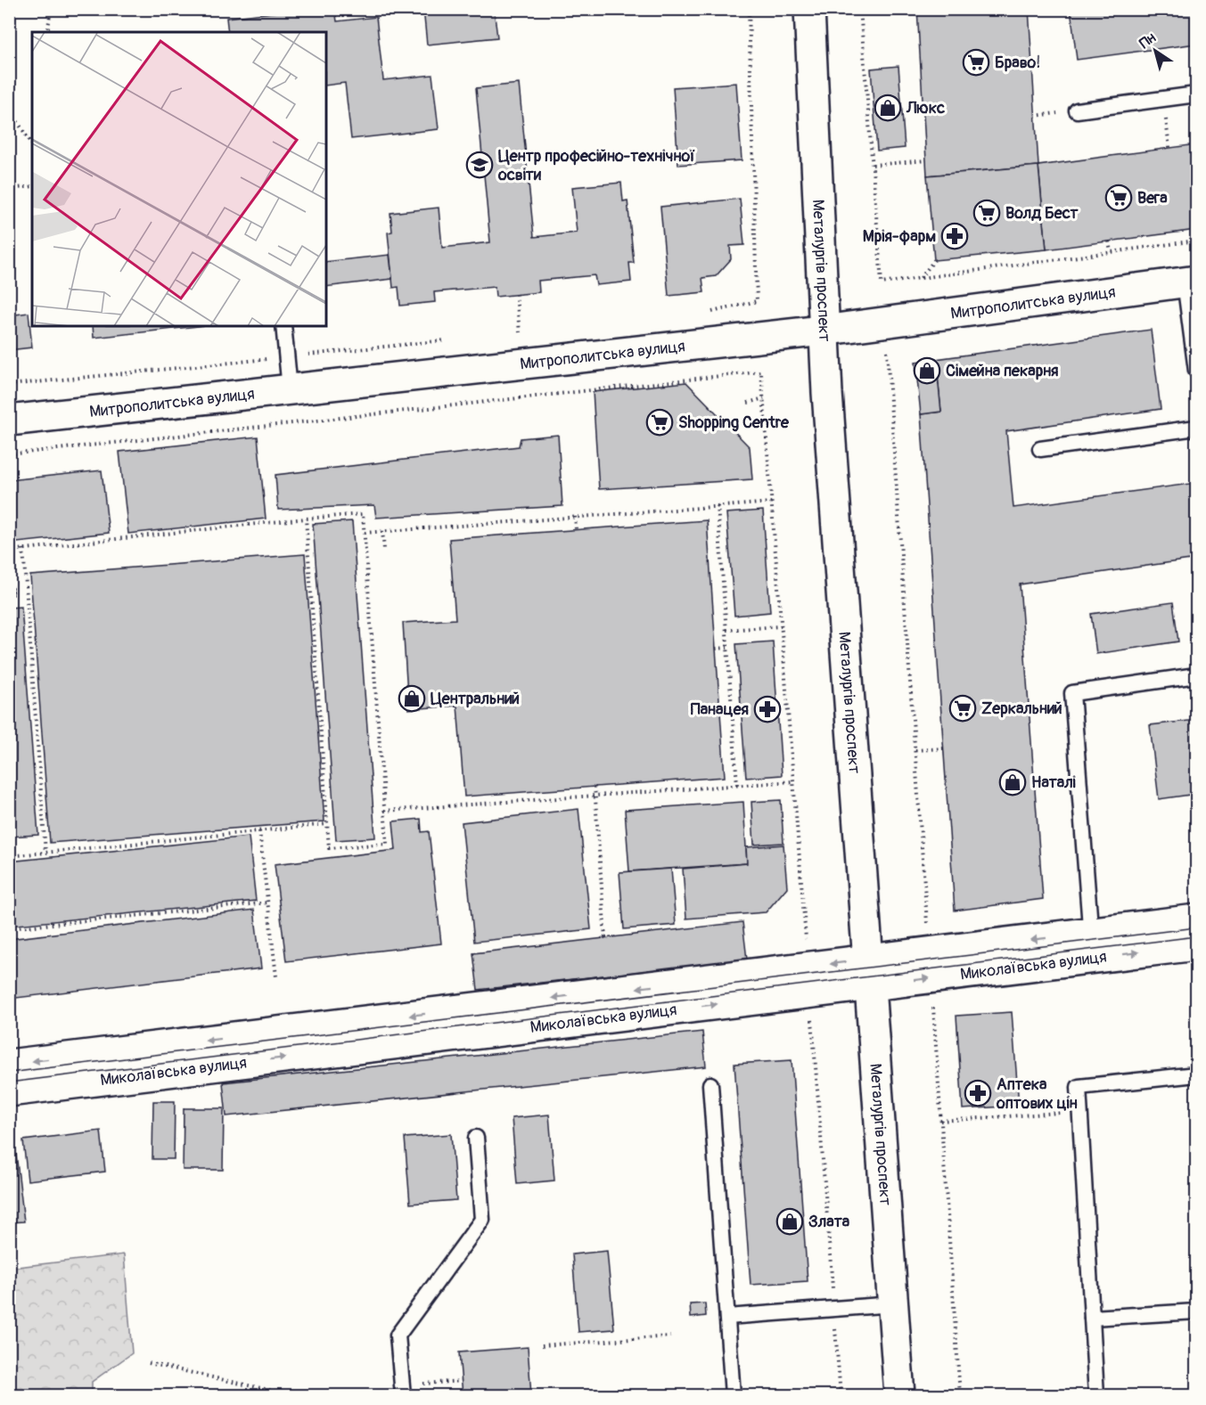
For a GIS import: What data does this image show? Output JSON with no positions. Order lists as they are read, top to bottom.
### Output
{
  "streets": {
    "main road": ["Металургів проспект", "Митрополитська вулиця", "Миколаївська вулиця"]
  },
  "crossings": [
    ["Металургів проспект", "Митрополитська вулиця"],
    ["Металургів проспект", "Миколаївська вулиця"]
  ],
  "places": {
    "supermarket": [
      "Браво!",
      "Вега",
      "Волд Бест",
      "Shopping Centre",
      "Zеркальний"
    ],
    "shop": [
      "Люкс",
      "Сімейна пекарня",
      "Центральний",
      "Наталі",
      "Злата"
    ],
    "school or university": ["Центр професійно-технічної освіти"],
    "pharmacy": ["Мрія-фарм", "Панацея", "Аптека оптових цін"]
  },
  "north": "top left"
}
